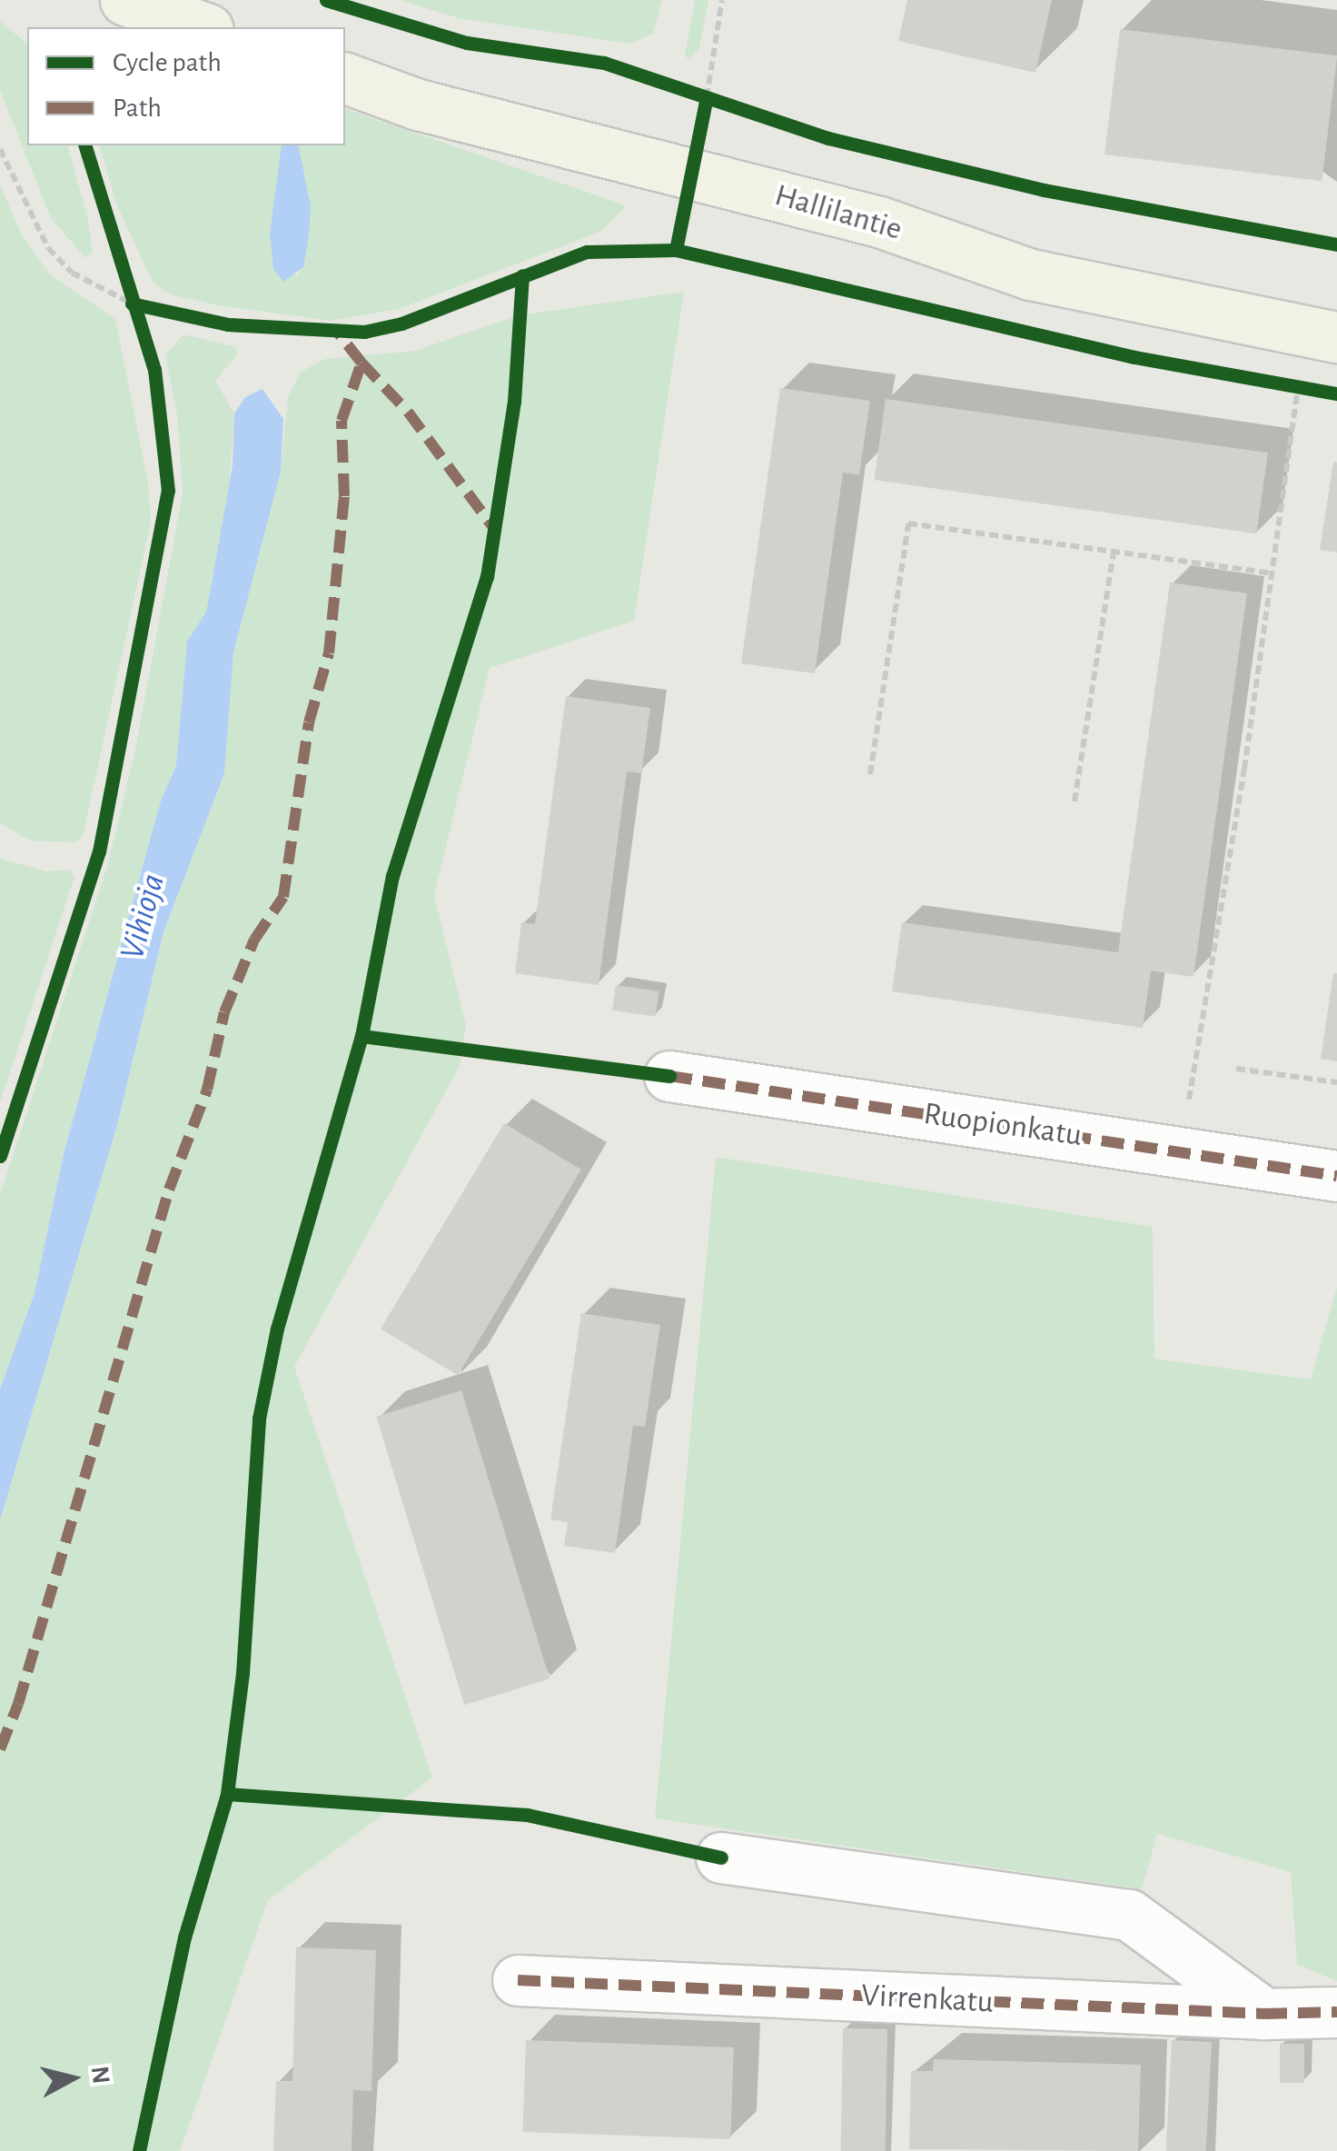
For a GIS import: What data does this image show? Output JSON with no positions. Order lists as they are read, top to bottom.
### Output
{
  "streets": {
    "main road": ["Hallilantie"],
    "street": ["Ruopionkatu", "Virrenkatu"]
  },
  "water": ["Vihioja"],
  "legend": ["Cycle path", "Path"],
  "north": "right"
}
